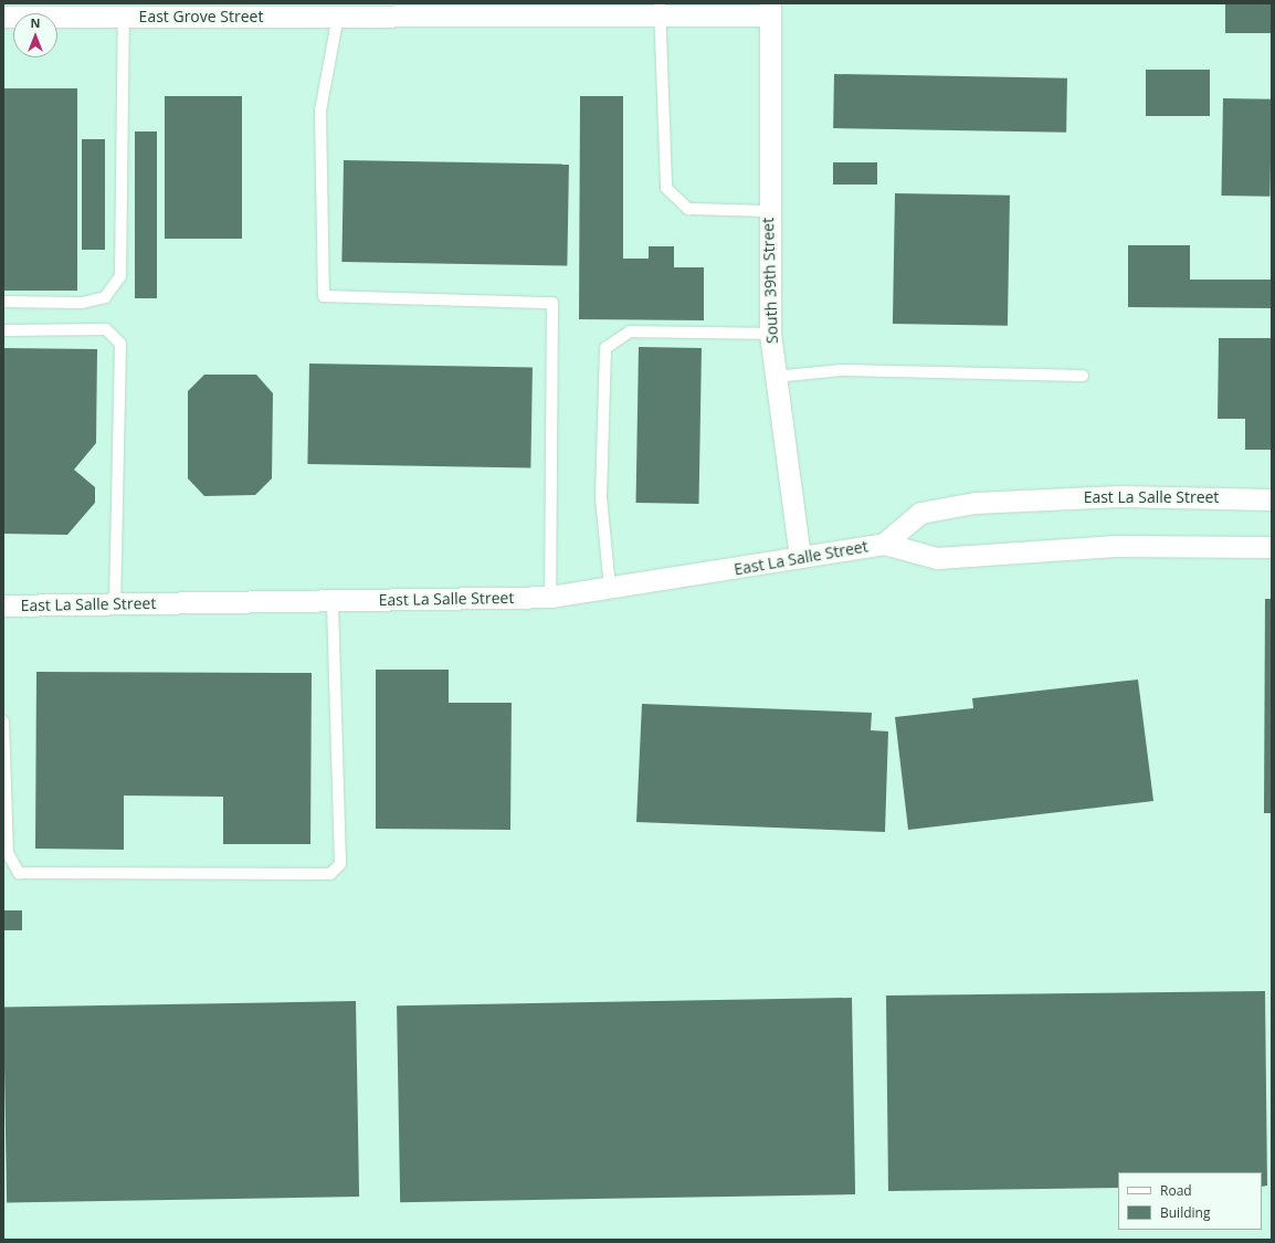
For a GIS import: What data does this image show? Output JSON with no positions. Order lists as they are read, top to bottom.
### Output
{
  "streets": {
    "street": ["East Grove Street", "South 39th Street", "East La Salle Street"]
  },
  "crossings": [
    ["East Grove Street", "South 39th Street"],
    ["South 39th Street", "East La Salle Street"]
  ],
  "legend": ["Road", "Building"],
  "north": "top"
}
